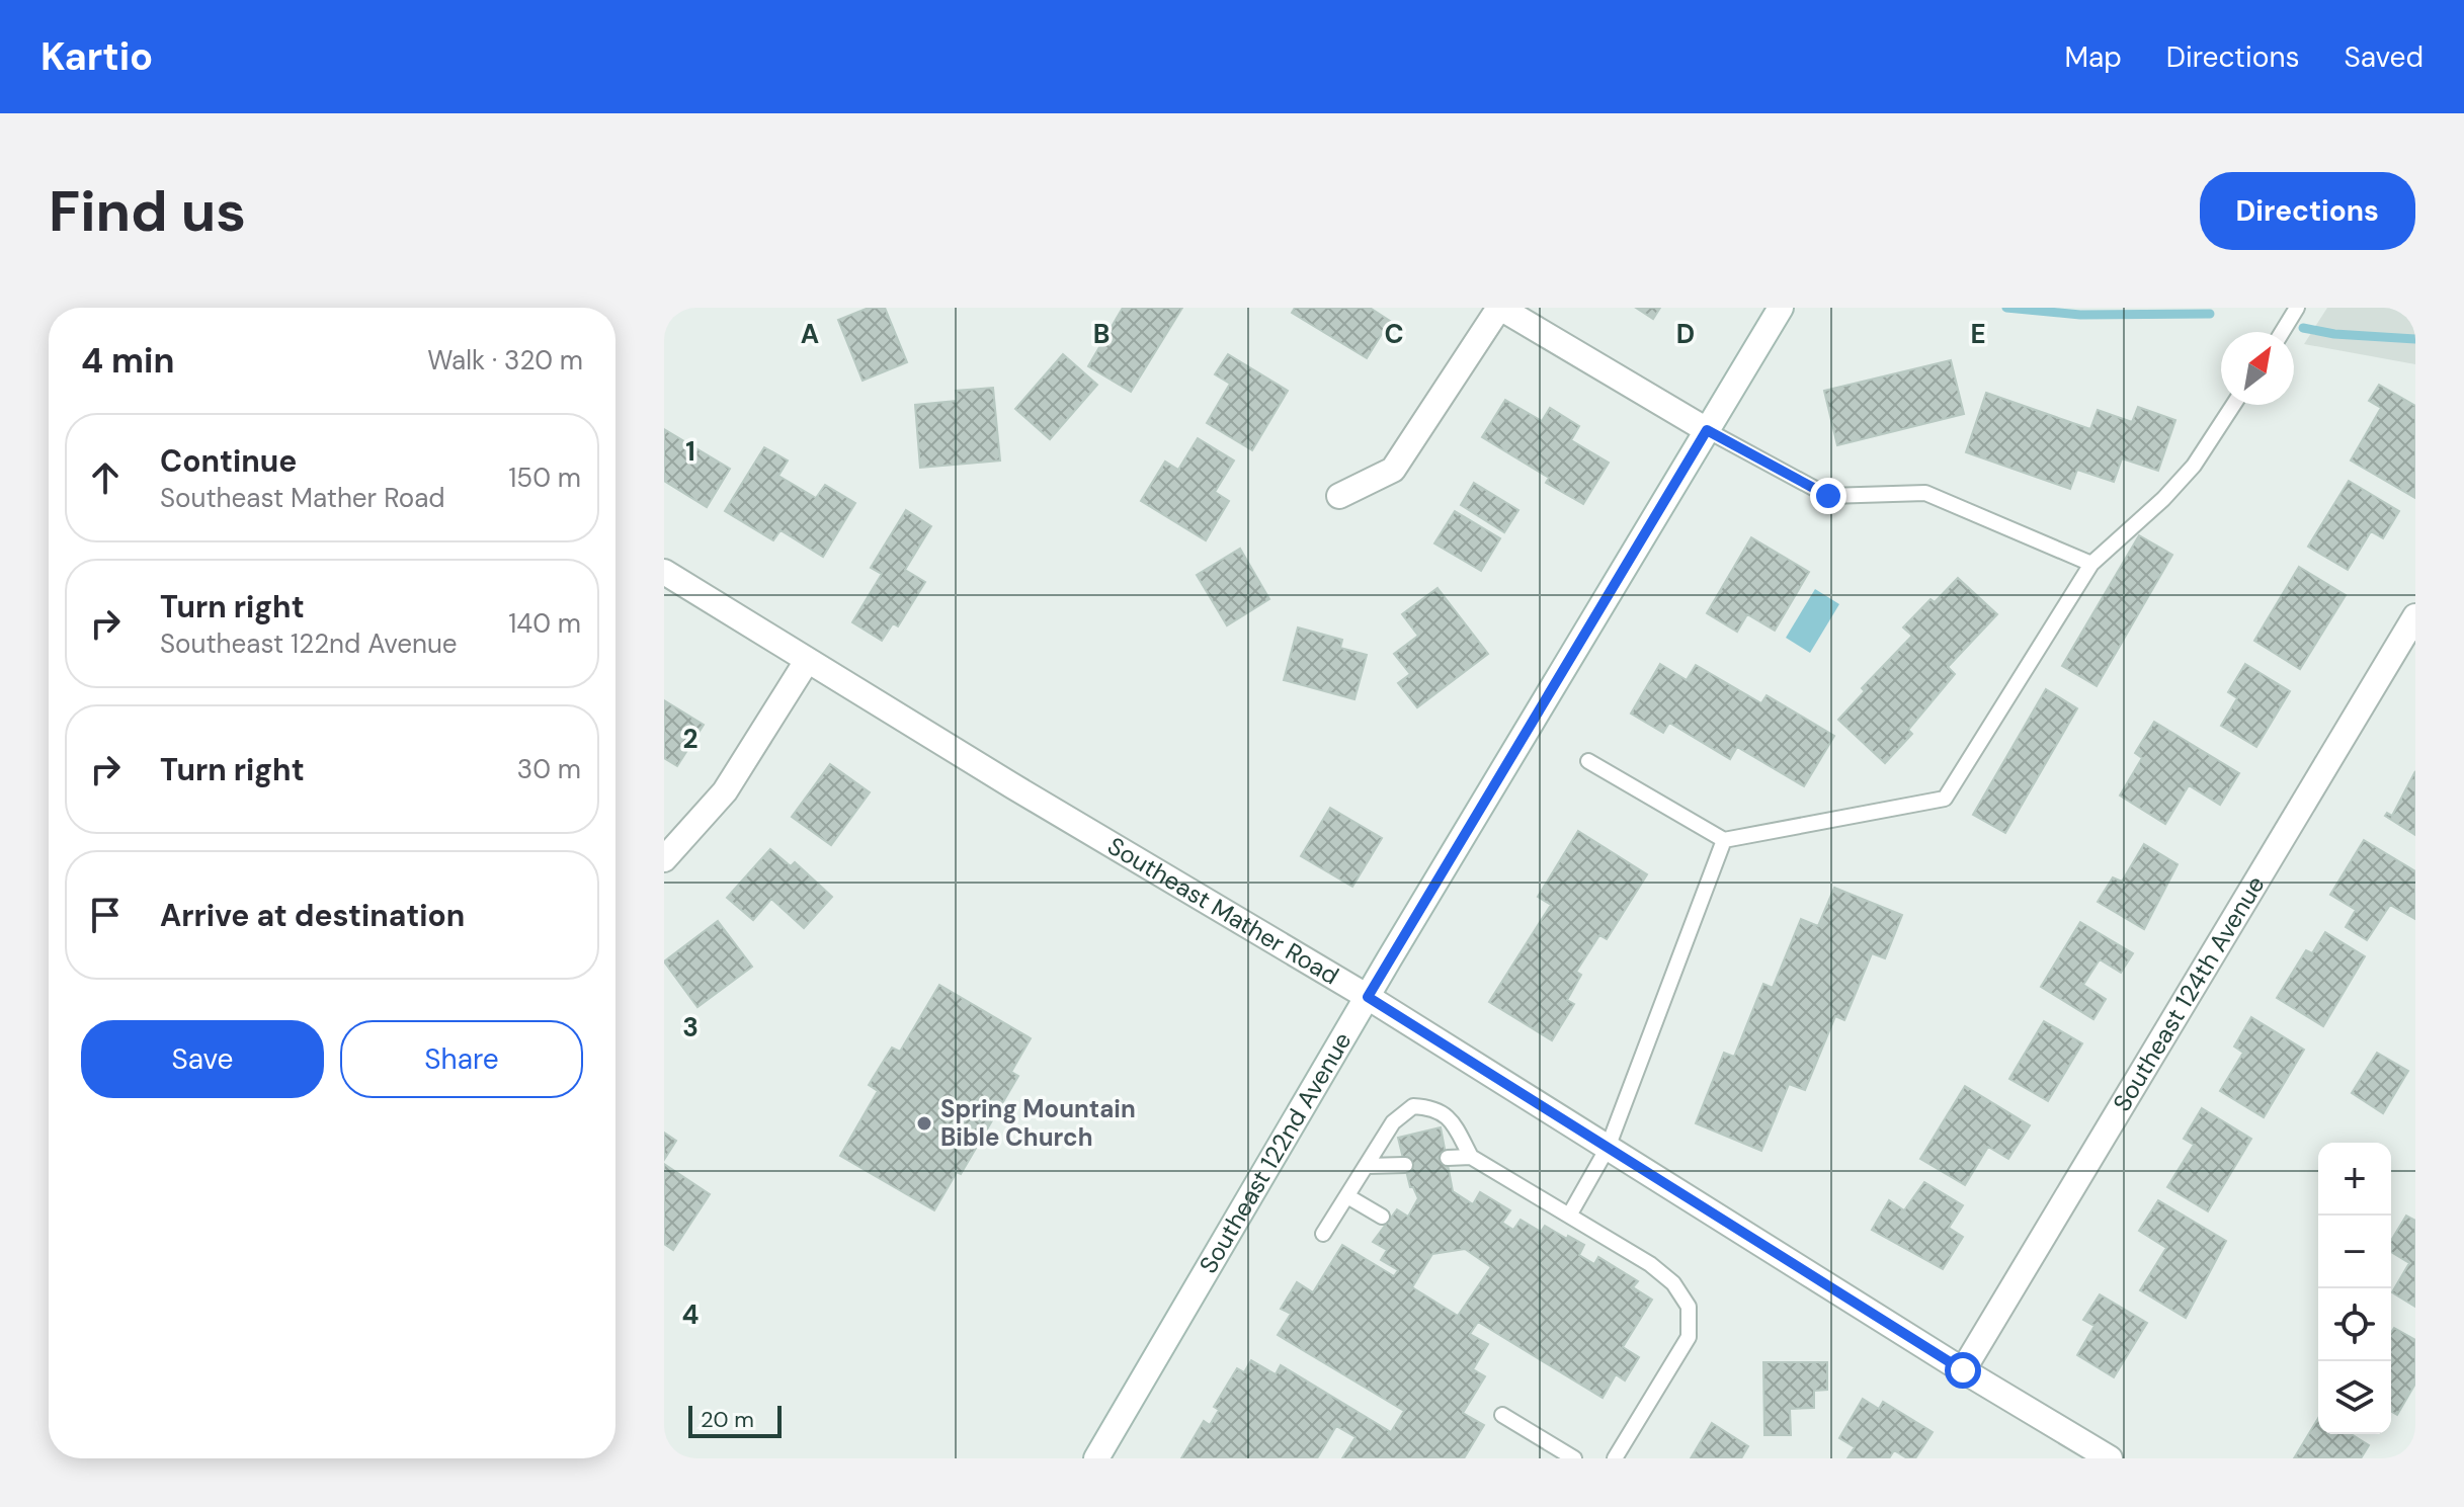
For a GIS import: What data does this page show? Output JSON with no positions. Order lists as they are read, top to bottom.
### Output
{
  "streets": {
    "street": ["Southeast Mather Road", "Southeast 124th Avenue", "Southeast 122nd Avenue"]
  },
  "crossings": [
    ["Southeast Mather Road", "Southeast 124th Avenue"],
    ["Southeast Mather Road", "Southeast 122nd Avenue"]
  ],
  "places": ["Spring Mountain Bible Church"],
  "scale_bar": "20 m",
  "north": "top right",
  "page": {
    "header": "Kartio",
    "nav": ["Map", "Directions", "Saved"],
    "buttons": [
      "Directions",
      ["Save", "Share"]
    ],
    "title": "Find us",
    "heading": ["4 min", "Walk · 320 m"],
    "list": [
      ["Continue", "Southeast Mather Road", "150 m"],
      ["Turn right", "Southeast 122nd Avenue", "140 m"],
      ["Turn right", "30 m"],
      "Arrive at destination"
    ],
    "map_buttons": ["+", "−"],
    "scale": "20 m"
  },
  "grid": {
    "columns": [
      "A",
      "B",
      "C",
      "D",
      "E"
    ],
    "rows": [
      "1",
      "2",
      "3",
      "4"
    ]
  }
}
